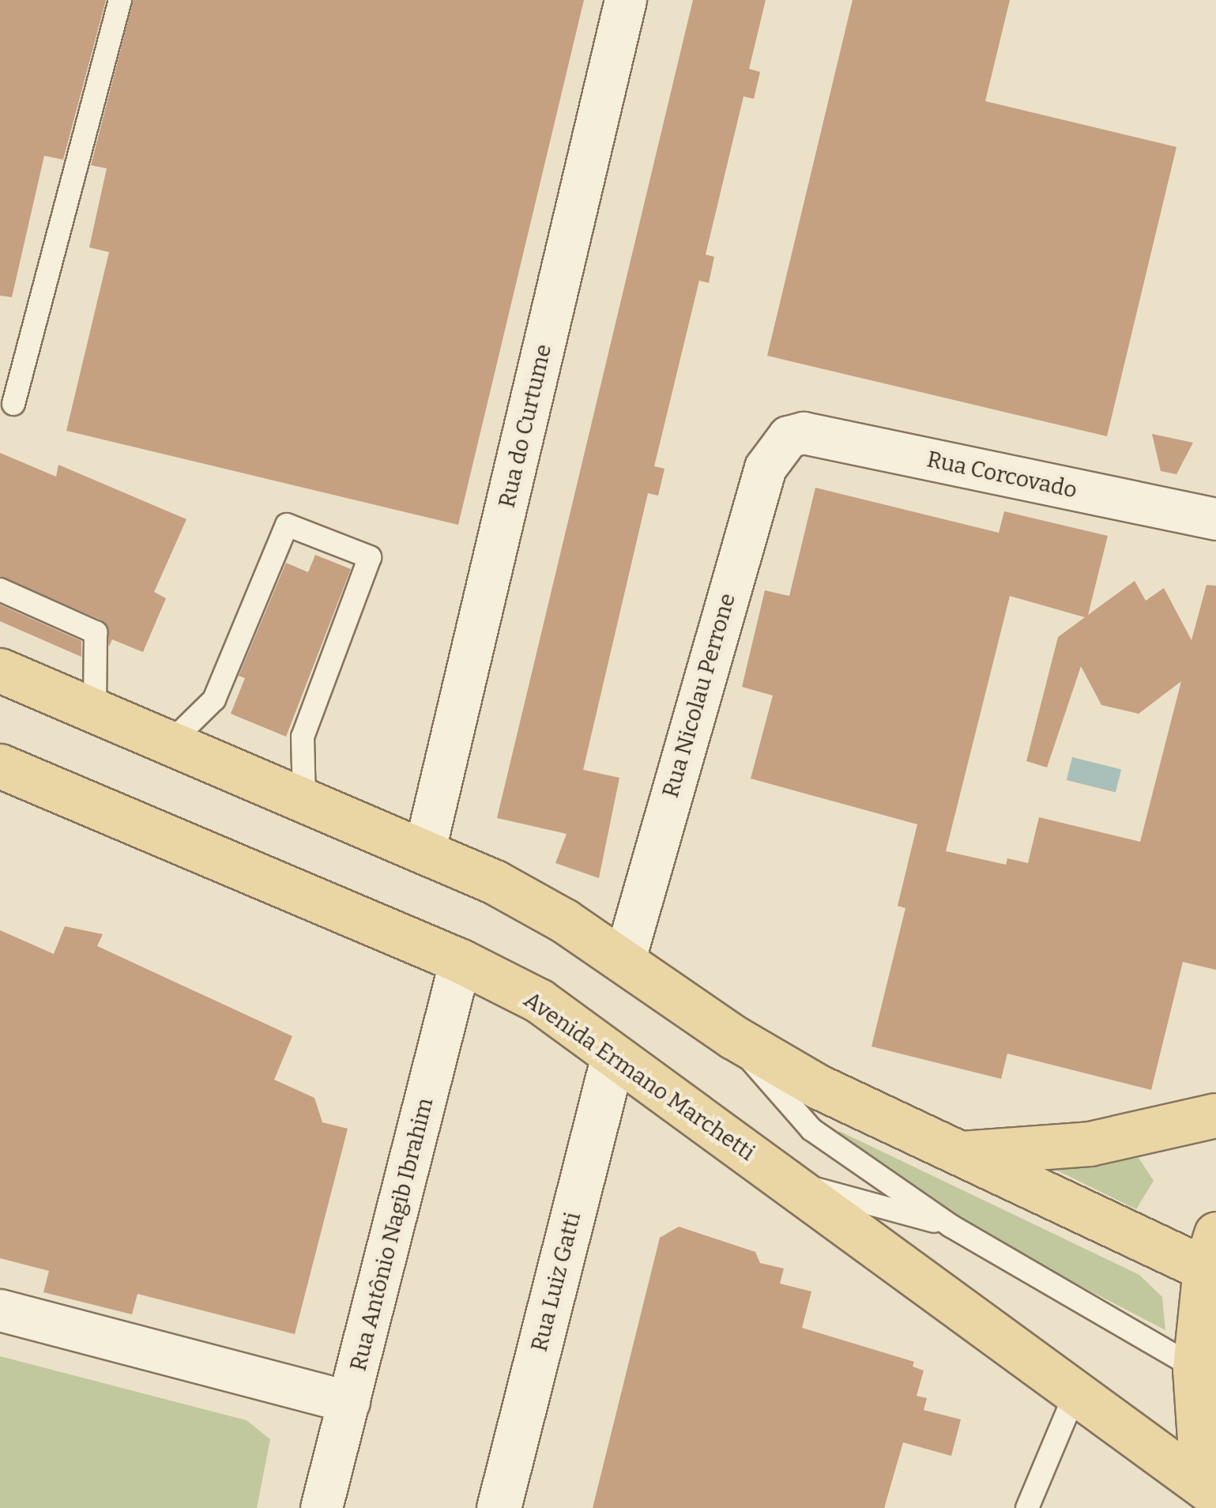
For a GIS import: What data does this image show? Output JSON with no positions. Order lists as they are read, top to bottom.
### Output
{
  "streets": {
    "main road": ["Avenida Ermano Marchetti"],
    "street": [
      "Rua do Curtume",
      "Rua Corcovado",
      "Rua Nicolau Perrone",
      "Rua Antônio Nagib Ibrahim",
      "Rua Luiz Gatti"
    ]
  },
  "crossings": [
    ["Rua Corcovado", "Rua Nicolau Perrone"],
    ["Avenida Ermano Marchetti", "Rua Antônio Nagib Ibrahim"],
    ["Avenida Ermano Marchetti", "Rua Luiz Gatti"]
  ]
}
